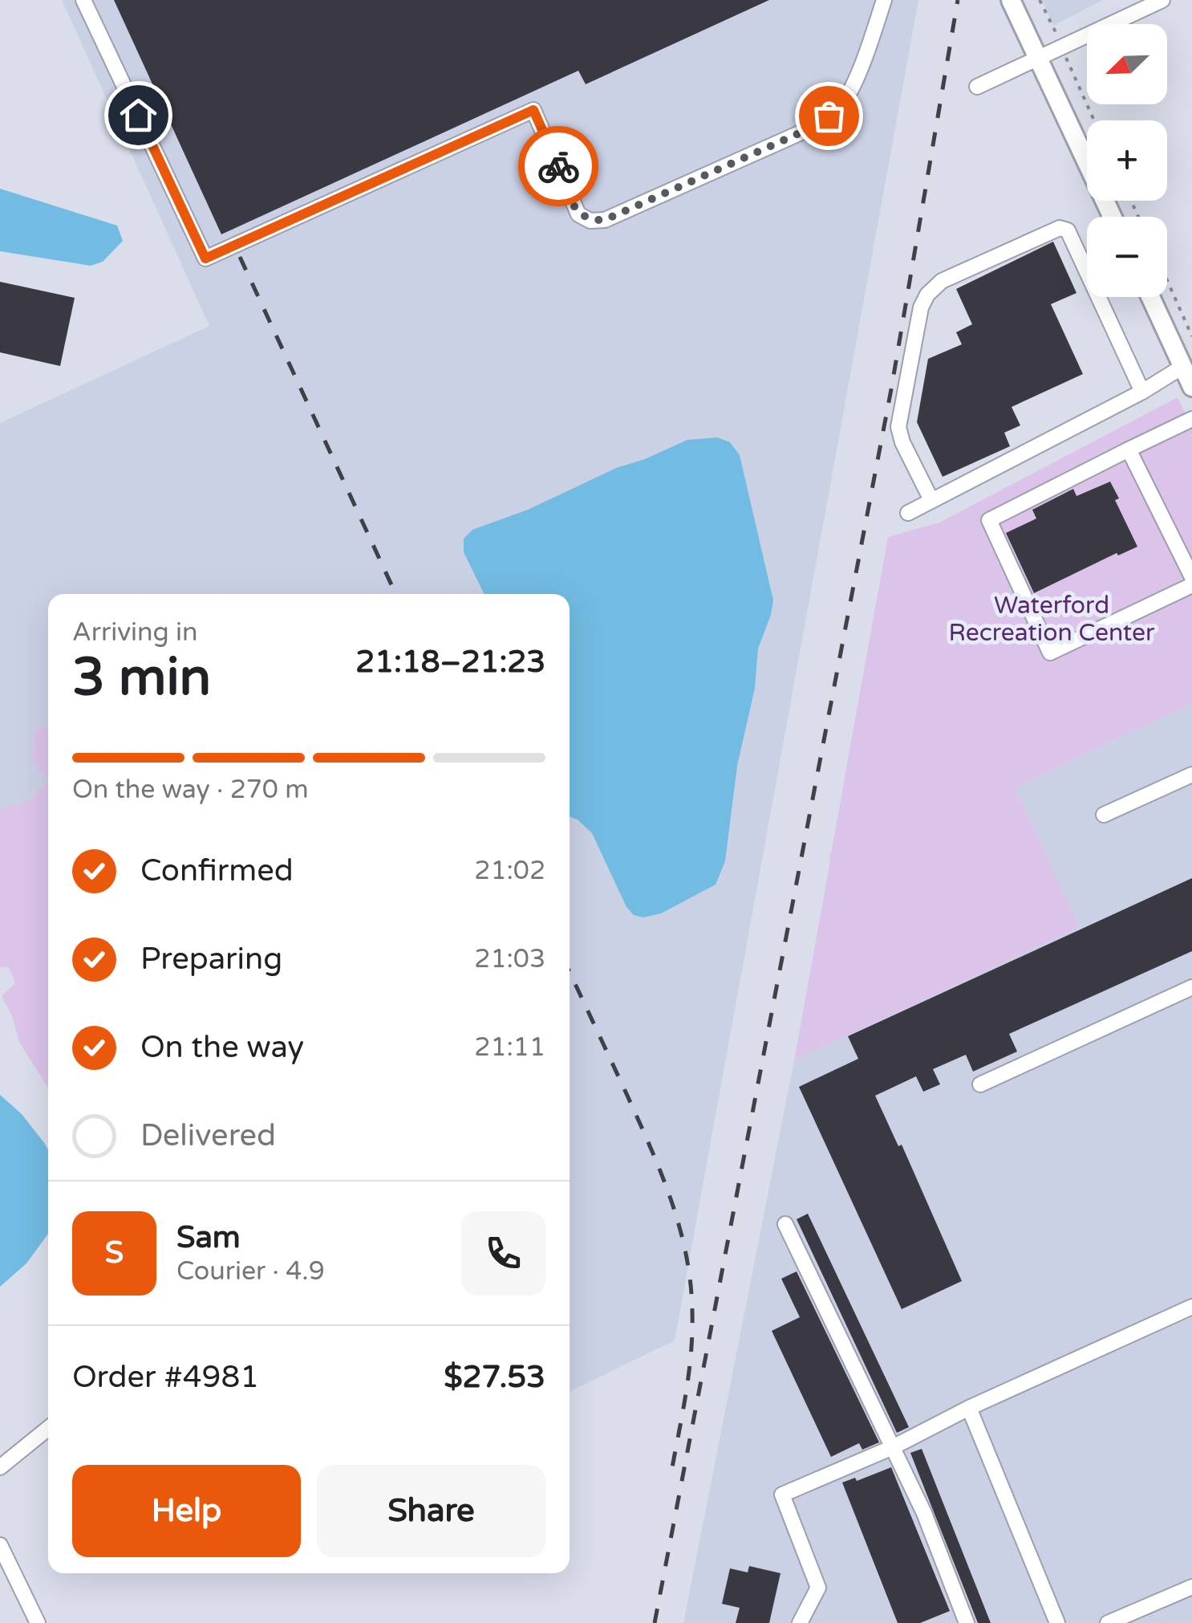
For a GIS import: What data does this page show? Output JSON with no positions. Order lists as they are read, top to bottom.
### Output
{
  "parks": ["Waterford Recreation Center"],
  "north": "bottom left",
  "page": {
    "map_buttons": ["+", "−"],
    "heading": ["3 min", "Arriving in", "21:18–21:23"],
    "panel": [
      "Sam",
      "Courier · 4.9",
      "Order #4981",
      "$27.53"
    ],
    "bar": "On the way · 270 m",
    "list": [
      ["Confirmed", "21:02"],
      ["Preparing", "21:03"],
      ["On the way", "21:11"],
      "Delivered"
    ],
    "round": "S",
    "buttons": ["Help", "Share"]
  }
}
